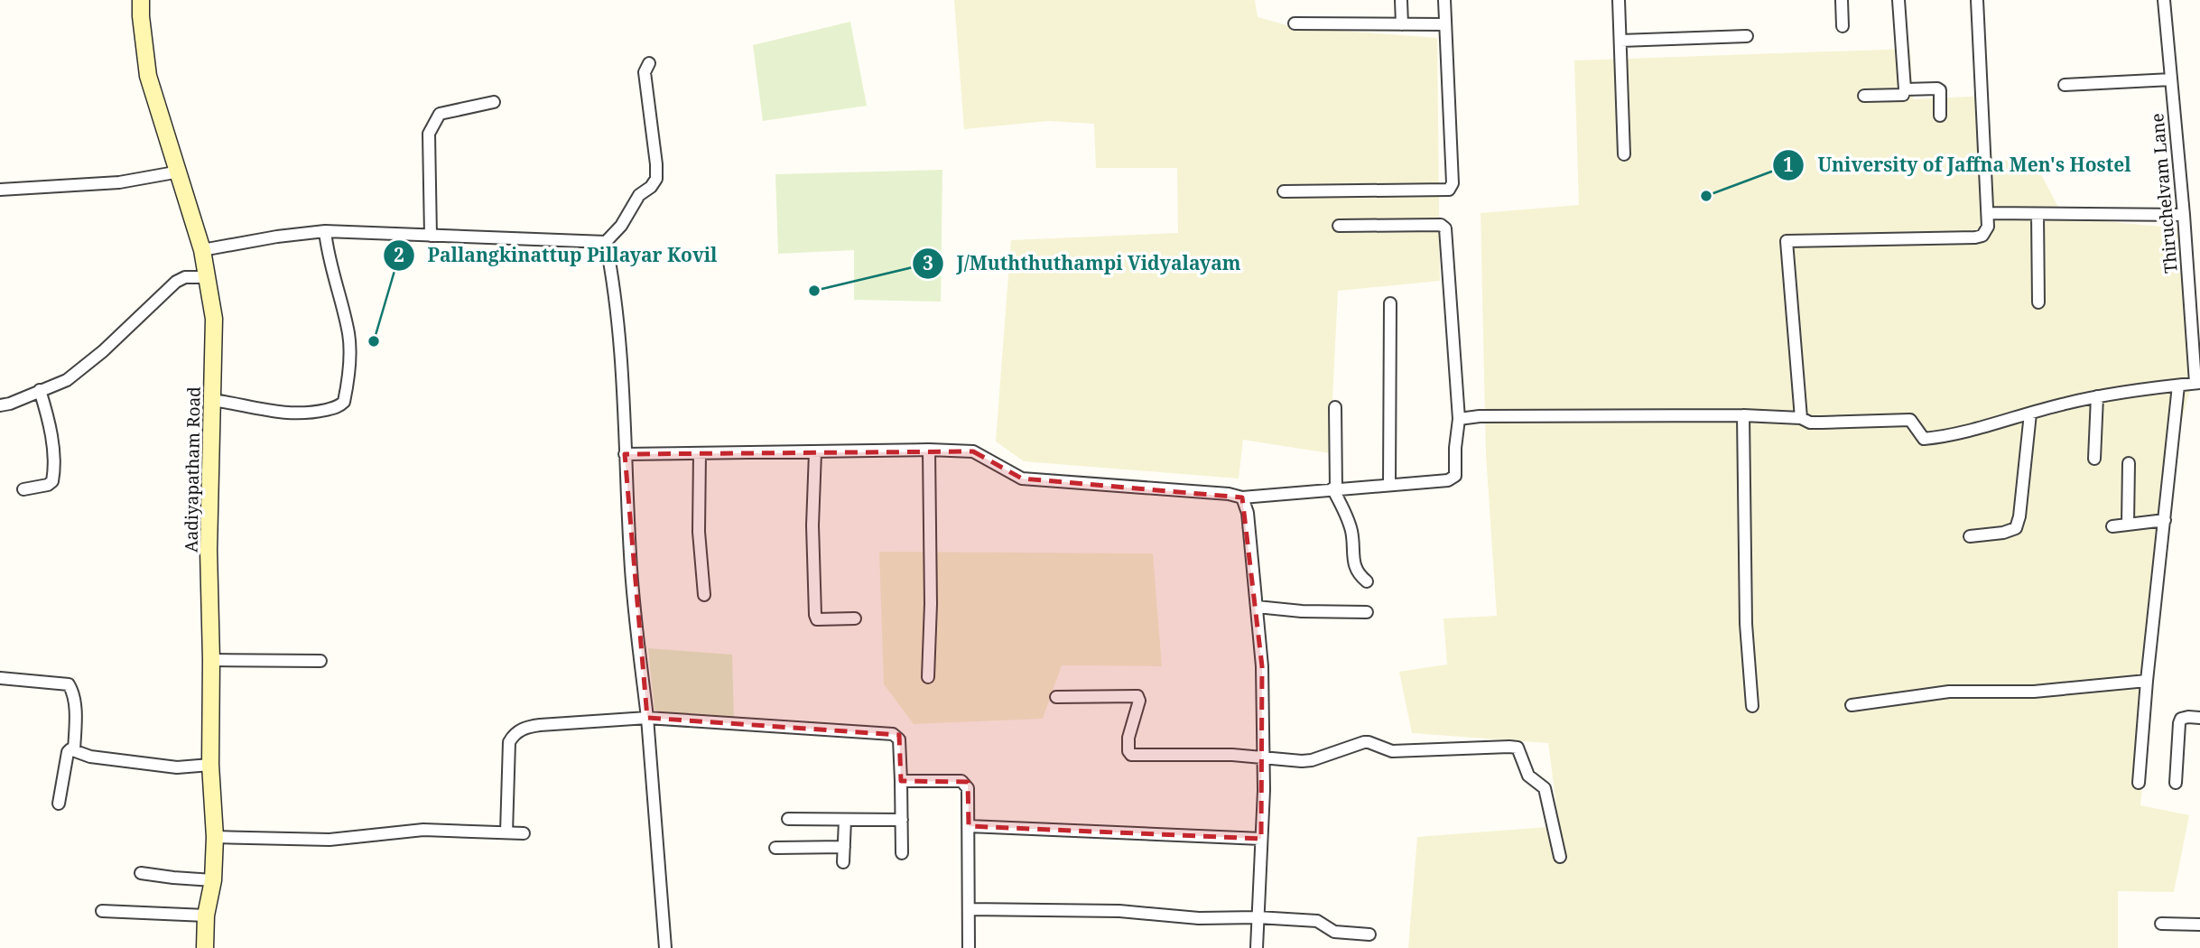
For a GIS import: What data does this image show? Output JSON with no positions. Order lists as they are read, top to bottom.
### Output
{
  "streets": {
    "street": ["Thiruchelvam Lane", "Aadiyapatham Road"]
  },
  "places": ["University of Jaffna Men's Hostel", "J/Muththuthampi Vidyalayam", "Pallangkinattup Pillayar Kovil"]
}
